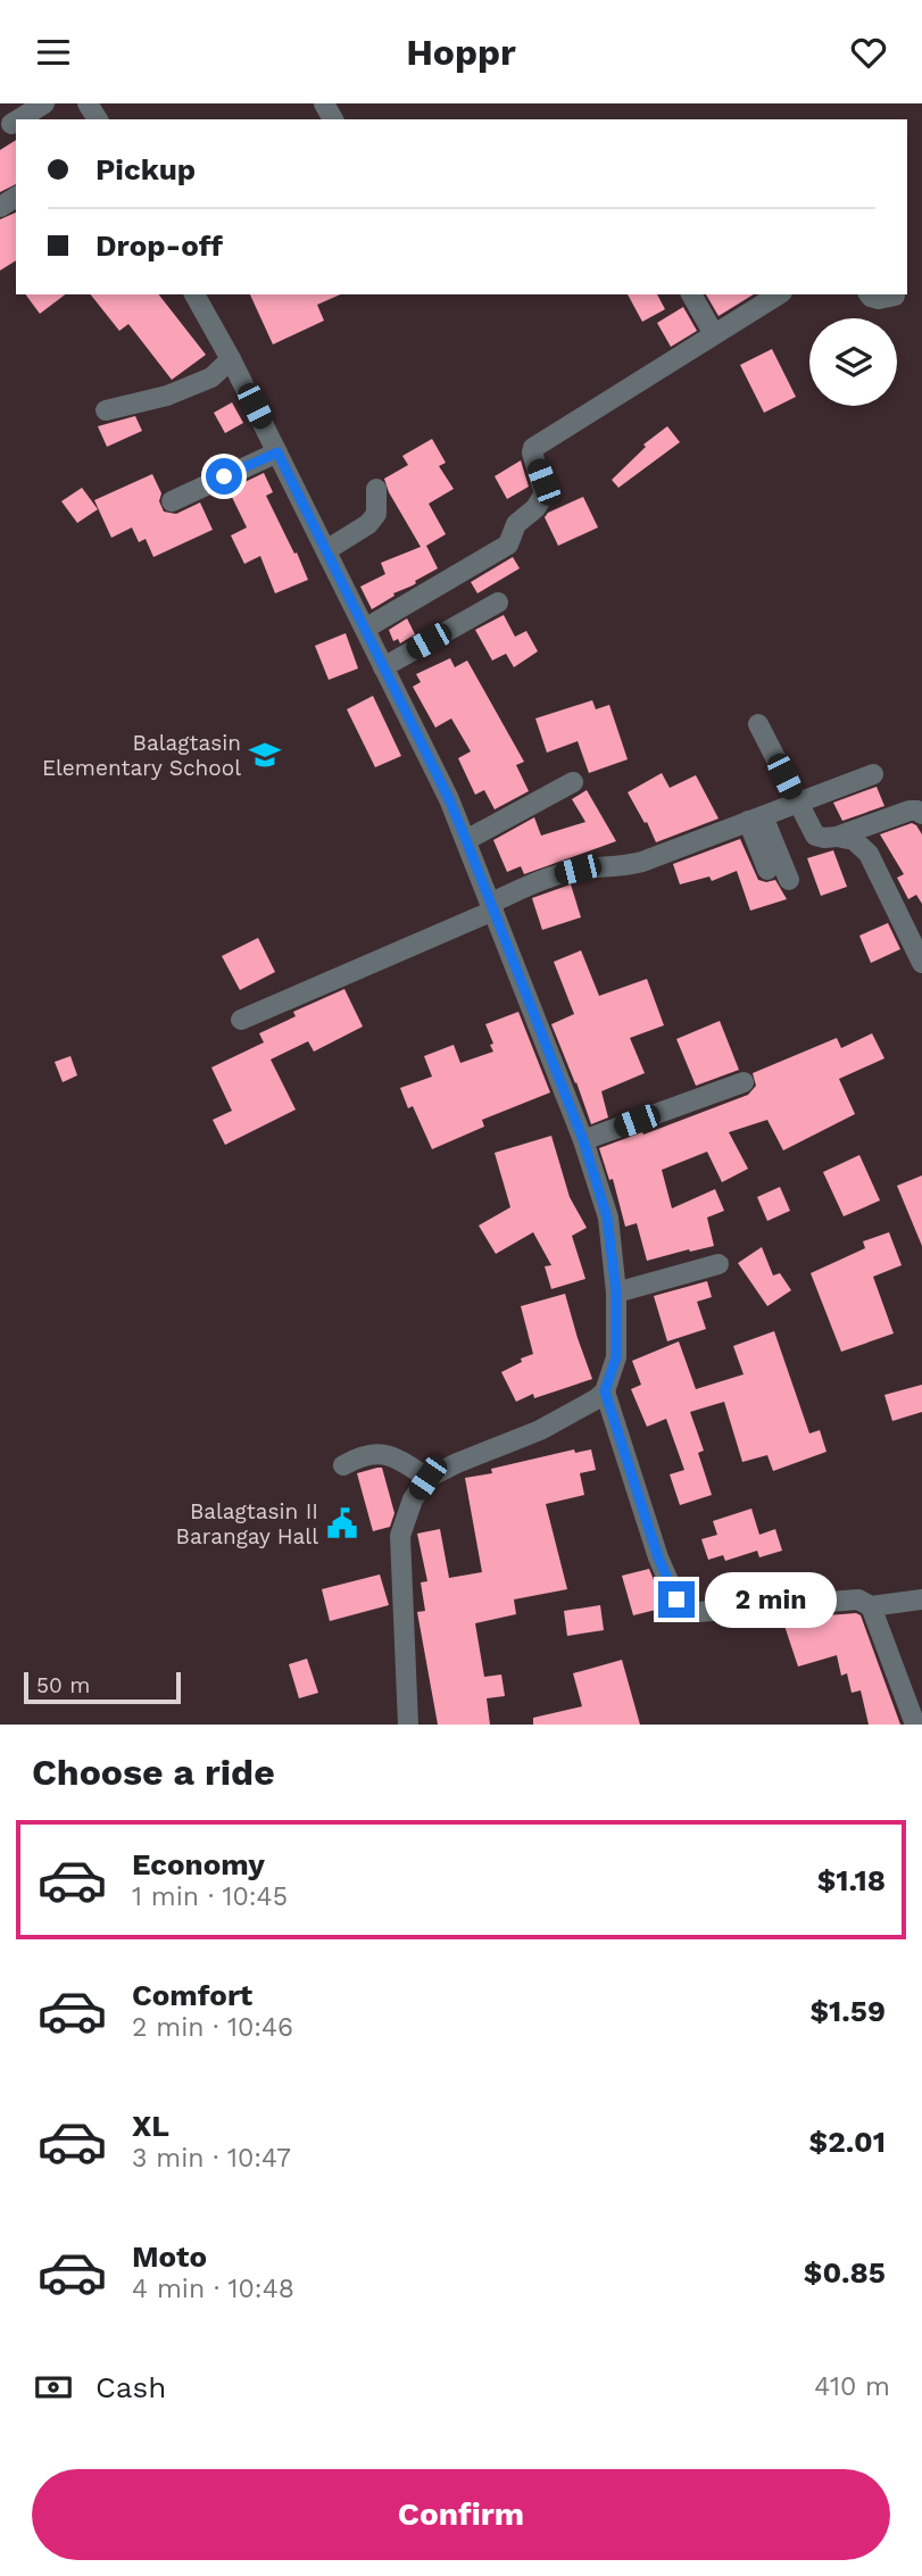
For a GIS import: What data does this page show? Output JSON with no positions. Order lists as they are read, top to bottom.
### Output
{
  "places": {
    "school or university": ["Balagtasin Elementary School"],
    "public building": ["Balagtasin II Barangay Hall"]
  },
  "scale_bar": "50 m",
  "page": {
    "header": "Hoppr",
    "banner": ["Pickup", "Drop-off"],
    "bubble": "2 min",
    "scale": "50 m",
    "heading": "Choose a ride",
    "list": [
      {
        "name": "Economy",
        "note": "1 min · 10:45",
        "value": "$1.18"
      },
      {
        "name": "Comfort",
        "note": "2 min · 10:46",
        "value": "$1.59"
      },
      {
        "name": "XL",
        "note": "3 min · 10:47",
        "value": "$2.01"
      },
      {
        "name": "Moto",
        "note": "4 min · 10:48",
        "value": "$0.85"
      }
    ],
    "pay": ["Cash", "410 m"],
    "buttons": "Confirm"
  }
}
